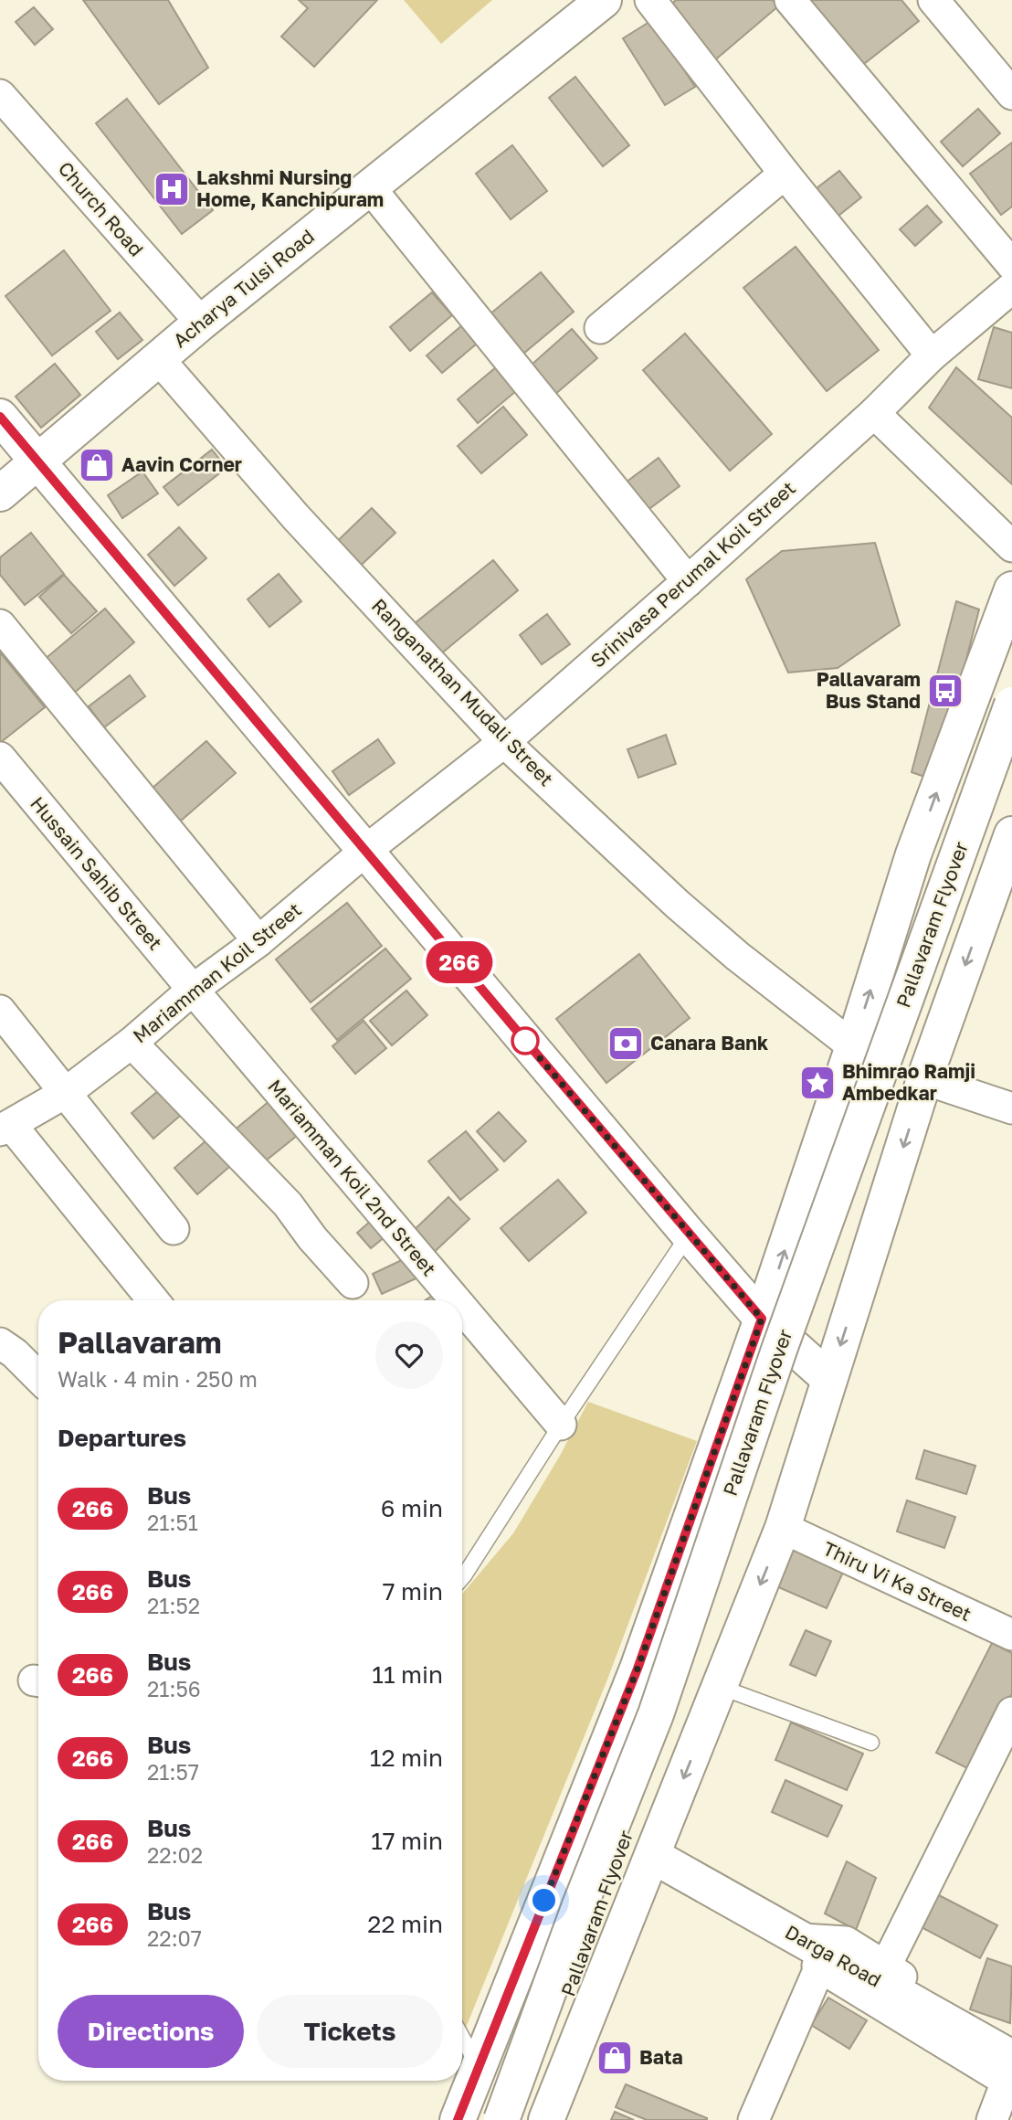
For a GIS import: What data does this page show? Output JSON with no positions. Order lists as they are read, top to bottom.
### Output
{
  "streets": {
    "street": [
      "Church Road",
      "Acharya Tulsi Road",
      "Srinivasa Perumal Koil Street",
      "Ranganathan Mudali Street",
      "Hussain Sahib Street",
      "Pallavaram Flyover",
      "Mariamman Koil Street",
      "Mariamman Koil 2nd Street",
      "Thiru Vi Ka Street",
      "Darga Road"
    ]
  },
  "crossings": [
    ["Church Road", "Acharya Tulsi Road"],
    ["Acharya Tulsi Road", "Ranganathan Mudali Street"],
    ["Srinivasa Perumal Koil Street", "Ranganathan Mudali Street"],
    ["Srinivasa Perumal Koil Street", "Mariamman Koil Street"],
    ["Hussain Sahib Street", "Mariamman Koil Street"],
    ["Hussain Sahib Street", "Mariamman Koil 2nd Street"],
    ["Mariamman Koil Street", "Mariamman Koil 2nd Street"]
  ],
  "places": {
    "hospital": ["Lakshmi Nursing Home, Kanchipuram"],
    "shop": ["Aavin Corner", "Bata"],
    "bus stop": ["Pallavaram Bus Stand"],
    "bank": ["Canara Bank"],
    "place": ["Bhimrao Ramji Ambedkar"]
  },
  "lines": ["bus line 266"],
  "page": {
    "on_map": "266",
    "heading": [
      ["Pallavaram", "Walk · 4 min · 250 m"],
      "Departures"
    ],
    "list": [
      {
        "mark": "266",
        "name": "Bus",
        "note": "21:51",
        "value": "6 min"
      },
      {
        "mark": "266",
        "name": "Bus",
        "note": "21:52",
        "value": "7 min"
      },
      {
        "mark": "266",
        "name": "Bus",
        "note": "21:56",
        "value": "11 min"
      },
      {
        "mark": "266",
        "name": "Bus",
        "note": "21:57",
        "value": "12 min"
      },
      {
        "mark": "266",
        "name": "Bus",
        "note": "22:02",
        "value": "17 min"
      },
      {
        "mark": "266",
        "name": "Bus",
        "note": "22:07",
        "value": "22 min"
      }
    ],
    "buttons": ["Directions", "Tickets"]
  }
}
